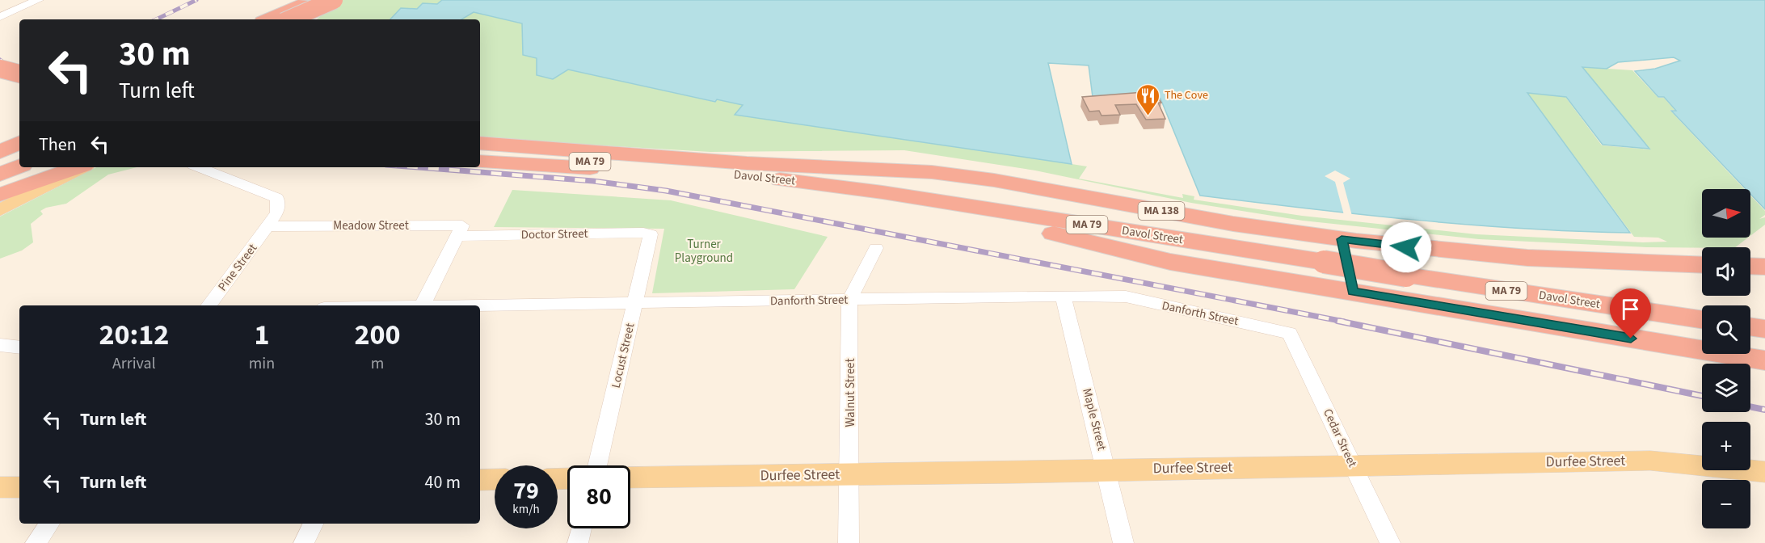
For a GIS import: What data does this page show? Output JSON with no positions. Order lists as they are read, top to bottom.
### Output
{
  "streets": {
    "highway": ["MA 79", "Davol Street", "MA 138"],
    "main road": ["Durfee Street"],
    "street": [
      "Meadow Street",
      "Doctor Street",
      "Pine Street",
      "Danforth Street",
      "Locust Street",
      "Walnut Street",
      "Maple Street",
      "Cedar Street"
    ]
  },
  "crossings": [
    ["Meadow Street", "Doctor Street"],
    ["Meadow Street", "Pine Street"],
    ["Doctor Street", "Locust Street"],
    ["Danforth Street", "Locust Street"],
    ["Danforth Street", "Walnut Street"],
    ["Danforth Street", "Maple Street"],
    ["Danforth Street", "Cedar Street"],
    ["Walnut Street", "Durfee Street"],
    ["Maple Street", "Durfee Street"],
    ["Cedar Street", "Durfee Street"]
  ],
  "parks": ["Turner Playground"],
  "places": {
    "restaurant": ["The Cove"]
  },
  "north": "right",
  "page": {
    "turn": ["30 m", "Turn left"],
    "then": "Then",
    "map_buttons": ["+", "−"],
    "eta": [
      "20:12",
      "Arrival",
      "1",
      "min",
      "200",
      "m"
    ],
    "list": [
      {
        "name": "Turn left",
        "value": "30 m"
      },
      {
        "name": "Turn left",
        "value": "40 m"
      }
    ],
    "speed": "79 km/h",
    "limit": "80"
  }
}
